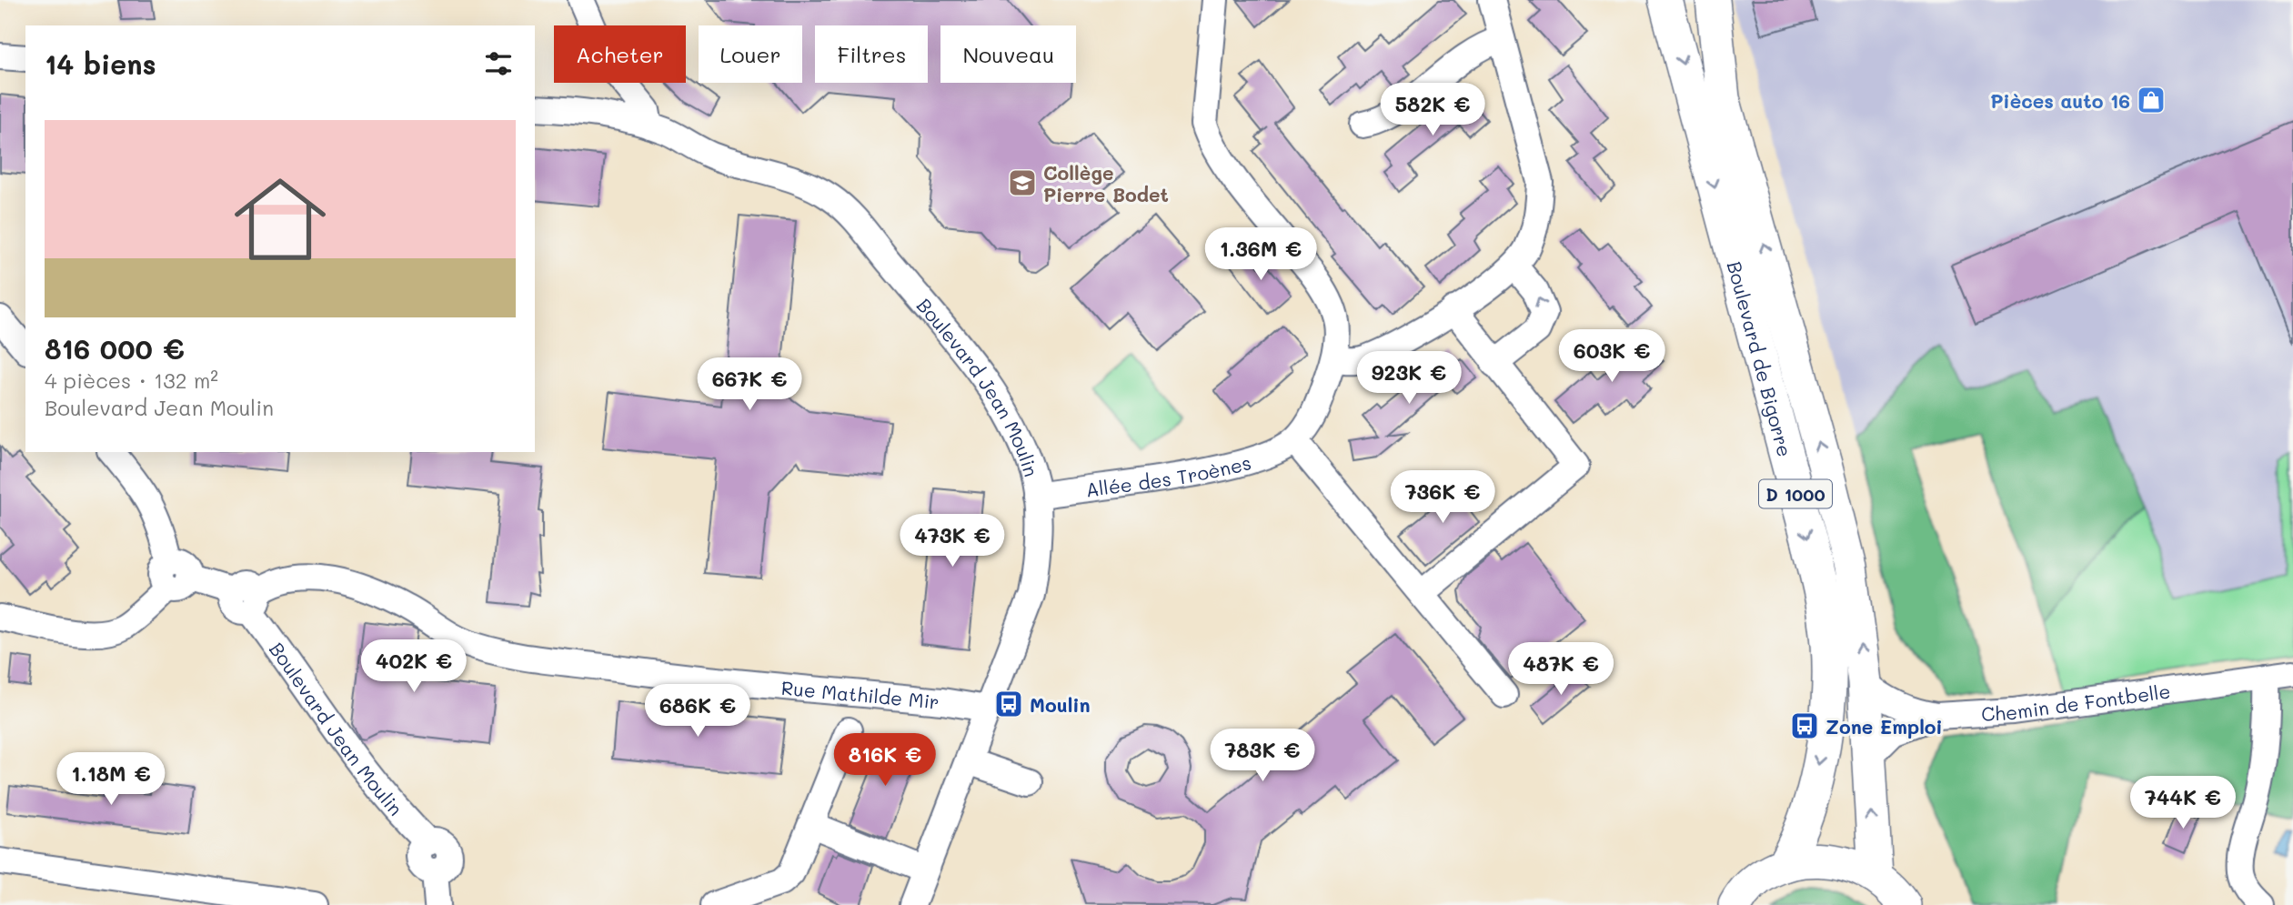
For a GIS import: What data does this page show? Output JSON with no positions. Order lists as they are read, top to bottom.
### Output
{
  "streets": {
    "main road": ["Boulevard de Bigorre", "D 1000"],
    "street": [
      "Boulevard Jean Moulin",
      "Allée des Troènes",
      "Rue Mathilde Mir",
      "Chemin de Fontbelle"
    ]
  },
  "crossings": [
    ["Boulevard Jean Moulin", "Allée des Troènes"],
    ["Boulevard Jean Moulin", "Rue Mathilde Mir"],
    ["D 1000", "Chemin de Fontbelle"]
  ],
  "places": {
    "shop": ["Pièces auto 16"],
    "school or university": ["Collège Pierre Bodet"],
    "bus stop": ["Moulin", "Zone Emploi"]
  },
  "page": {
    "chip": [
      "Acheter",
      "Louer",
      "Filtres",
      "Nouveau"
    ],
    "heading": "14 biens",
    "price": [
      "582K €",
      "1.36M €",
      "603K €",
      "923K €",
      "667K €",
      "736K €",
      "473K €",
      "402K €",
      "487K €",
      "686K €",
      "783K €",
      "816K €",
      "1.18M €",
      "744K €"
    ],
    "list": [
      {
        "name": "816 000 €",
        "note": "4 pièces · 132 m² · Boulevard Jean Moulin"
      }
    ]
  }
}
